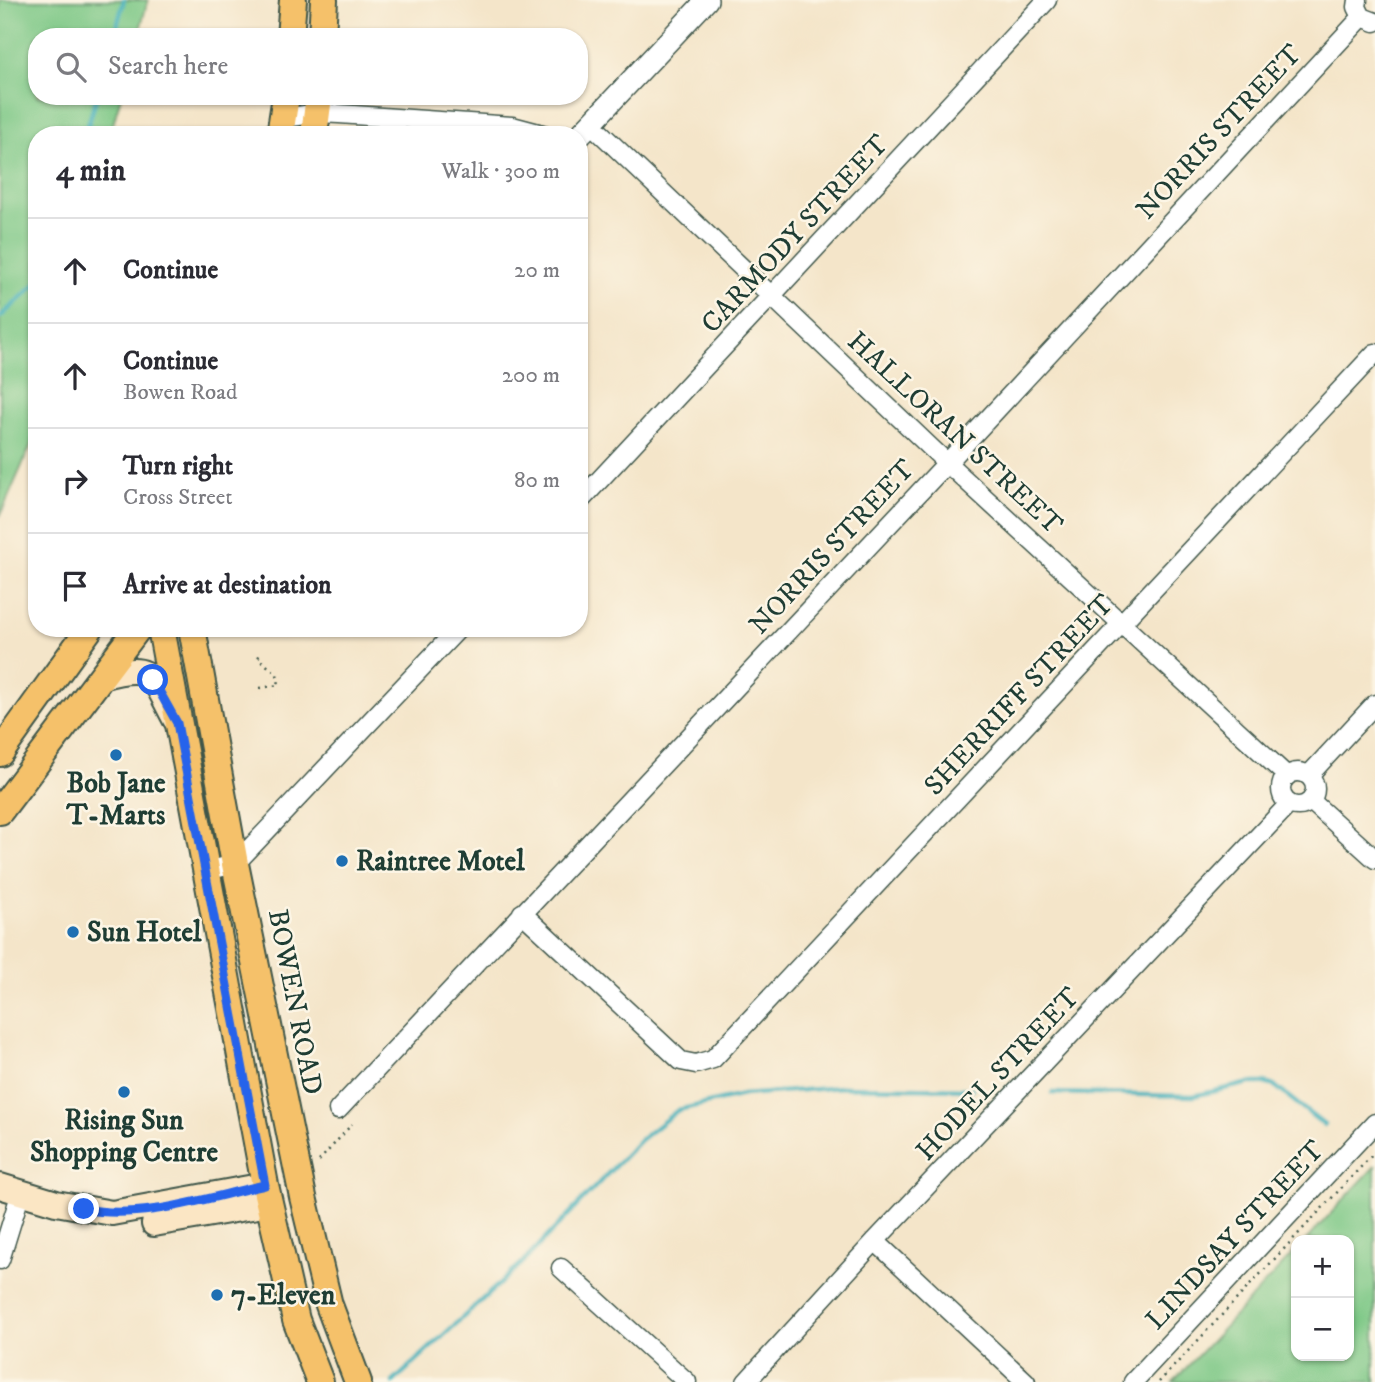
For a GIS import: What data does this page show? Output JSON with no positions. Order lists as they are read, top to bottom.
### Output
{
  "streets": {
    "main road": ["BOWEN ROAD"],
    "street": [
      "NORRIS STREET",
      "CARMODY STREET",
      "HALLORAN STREET",
      "SHERRIFF STREET",
      "HODEL STREET",
      "LINDSAY STREET"
    ]
  },
  "crossings": [
    ["NORRIS STREET", "HALLORAN STREET"],
    ["NORRIS STREET", "SHERRIFF STREET"],
    ["CARMODY STREET", "HALLORAN STREET"],
    ["HALLORAN STREET", "SHERRIFF STREET"],
    ["HALLORAN STREET", "HODEL STREET"]
  ],
  "places": [
    "Bob Jane T-Marts",
    "Raintree Motel",
    "Sun Hotel",
    "Rising Sun Shopping Centre",
    "7-Eleven"
  ],
  "page": {
    "search": "Search here",
    "heading": ["4 min", "Walk · 300 m"],
    "list": [
      ["Continue", "20 m"],
      ["Continue", "Bowen Road", "200 m"],
      ["Turn right", "Cross Street", "80 m"],
      "Arrive at destination"
    ],
    "map_buttons": ["+", "−"]
  }
}
